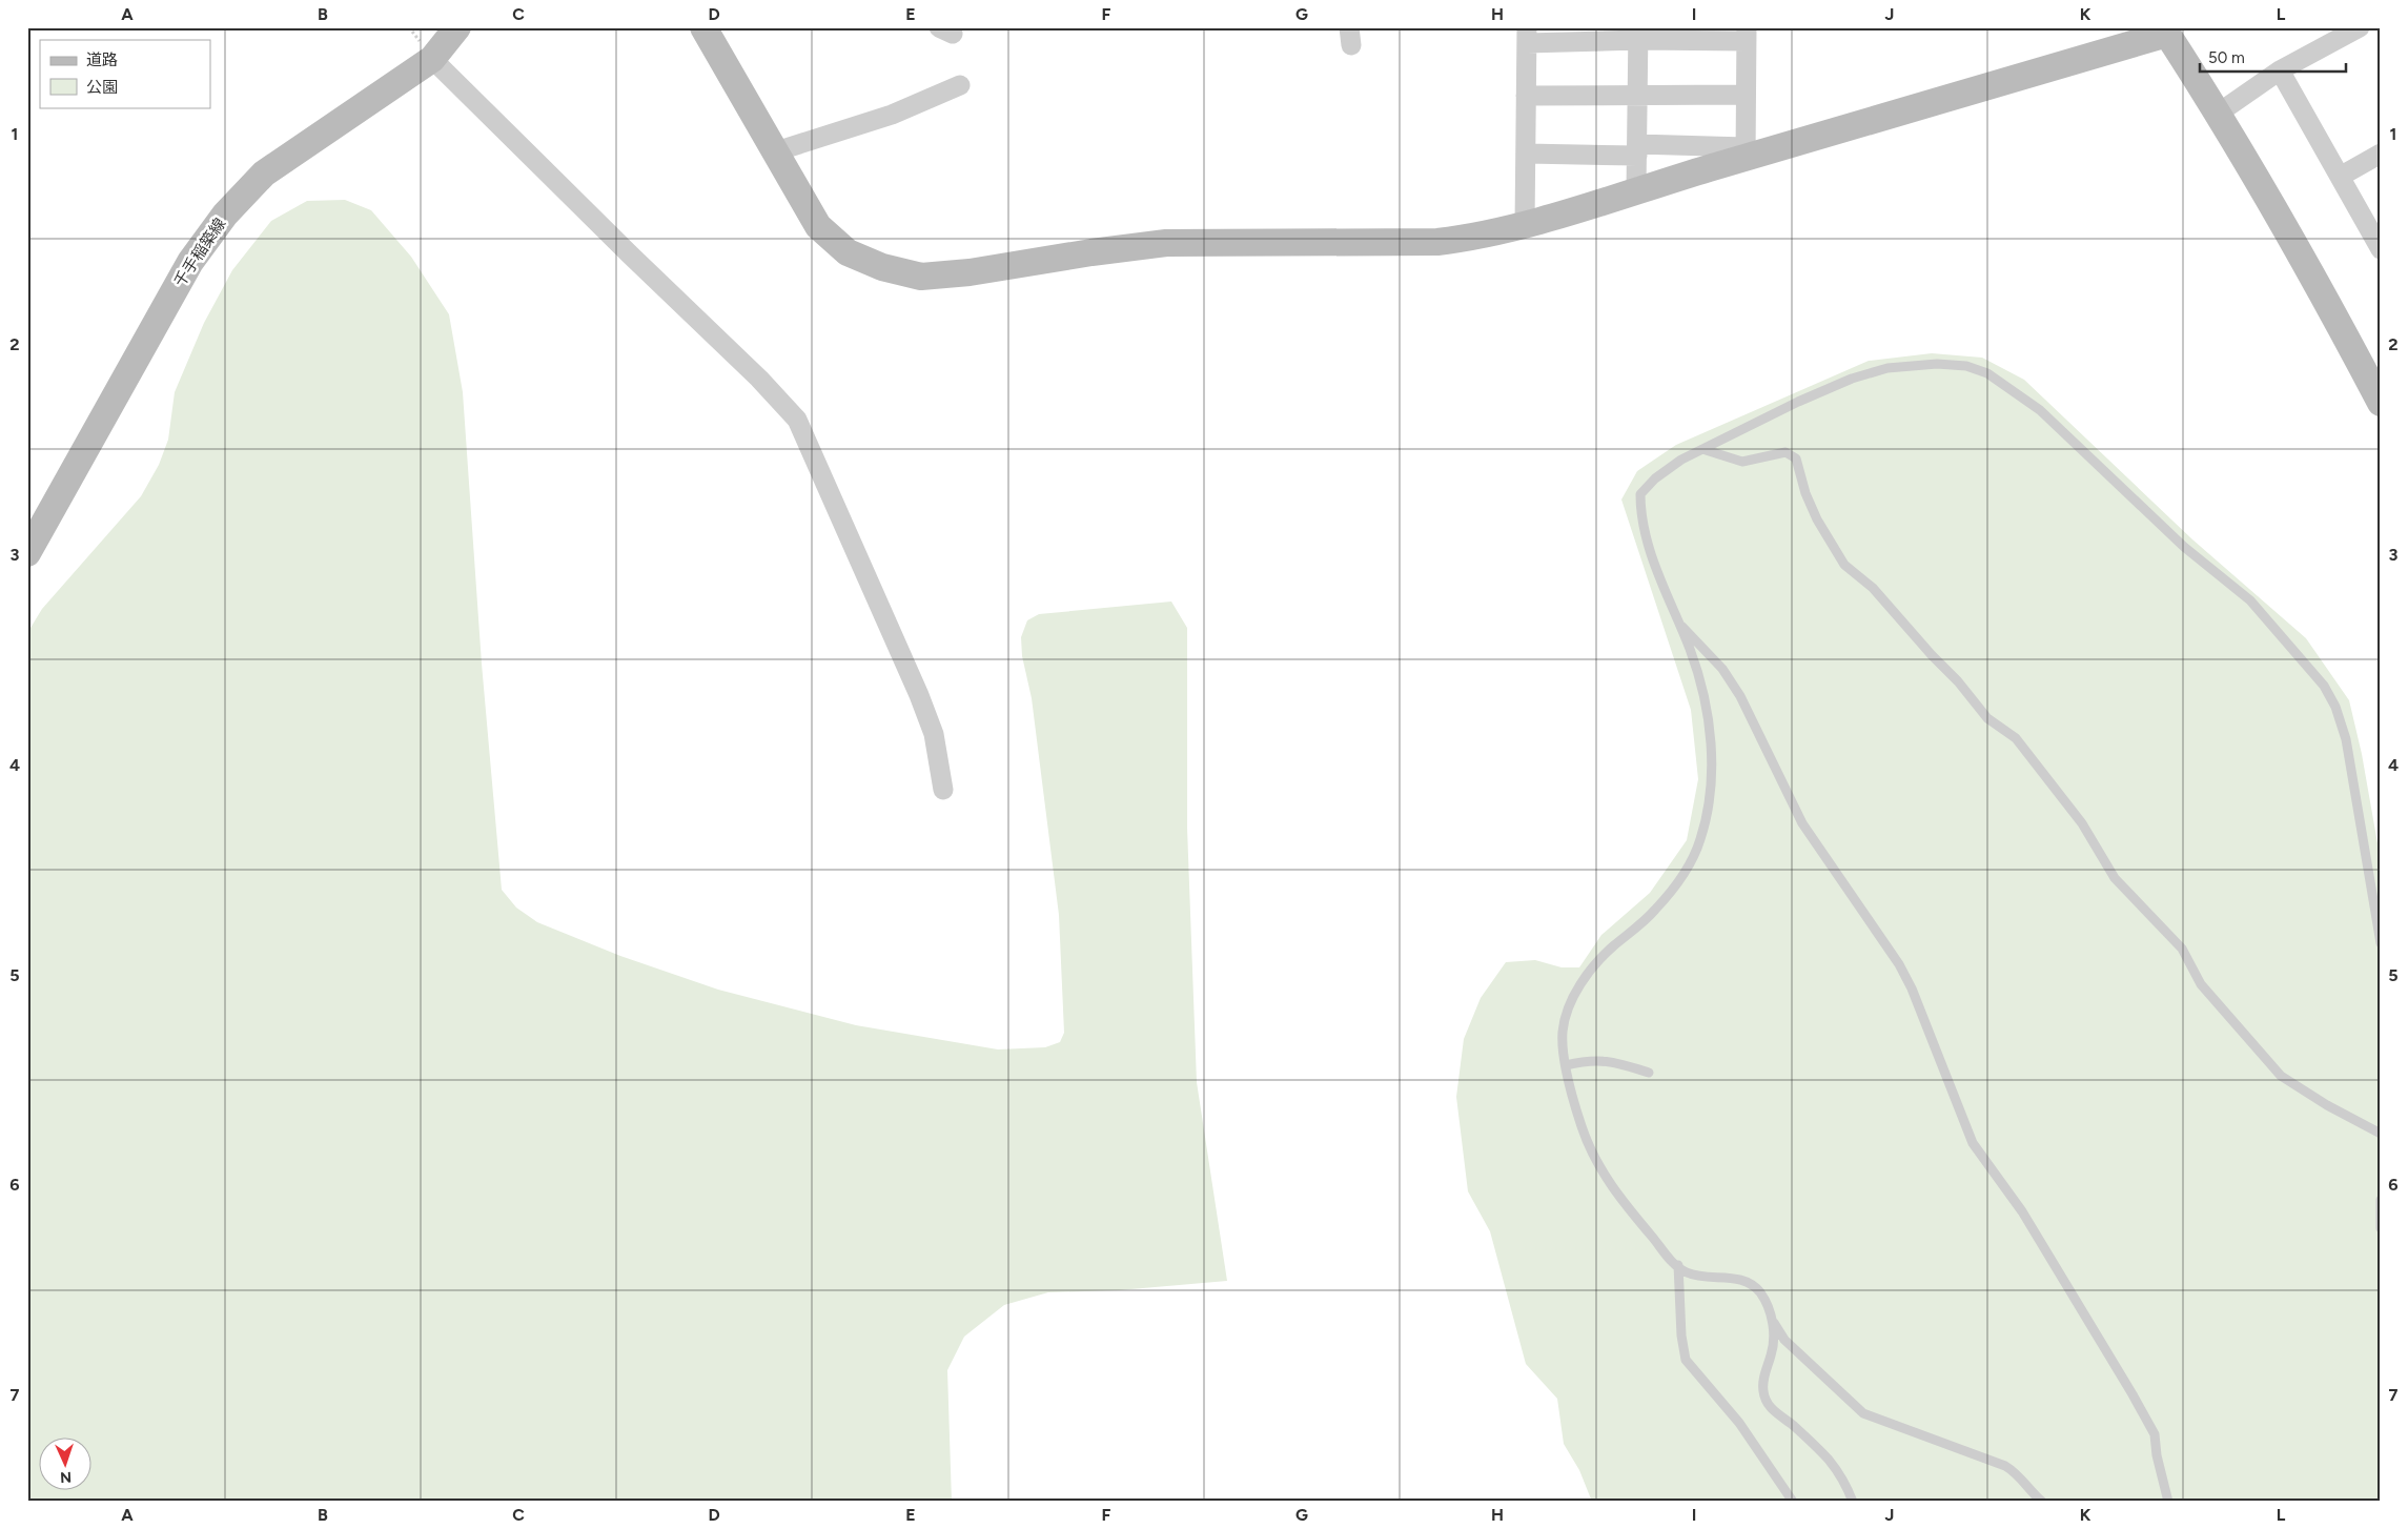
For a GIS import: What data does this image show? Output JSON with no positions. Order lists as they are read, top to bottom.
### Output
{
  "streets": {
    "street": ["千手稲築線"]
  },
  "legend": ["道路", "公園"],
  "scale_bar": "50 m",
  "north": "bottom",
  "grid": {
    "columns": [
      "A",
      "B",
      "C",
      "D",
      "E",
      "F",
      "G",
      "H",
      "I",
      "J",
      "K",
      "L"
    ],
    "rows": [
      "1",
      "2",
      "3",
      "4",
      "5",
      "6",
      "7"
    ]
  }
}
